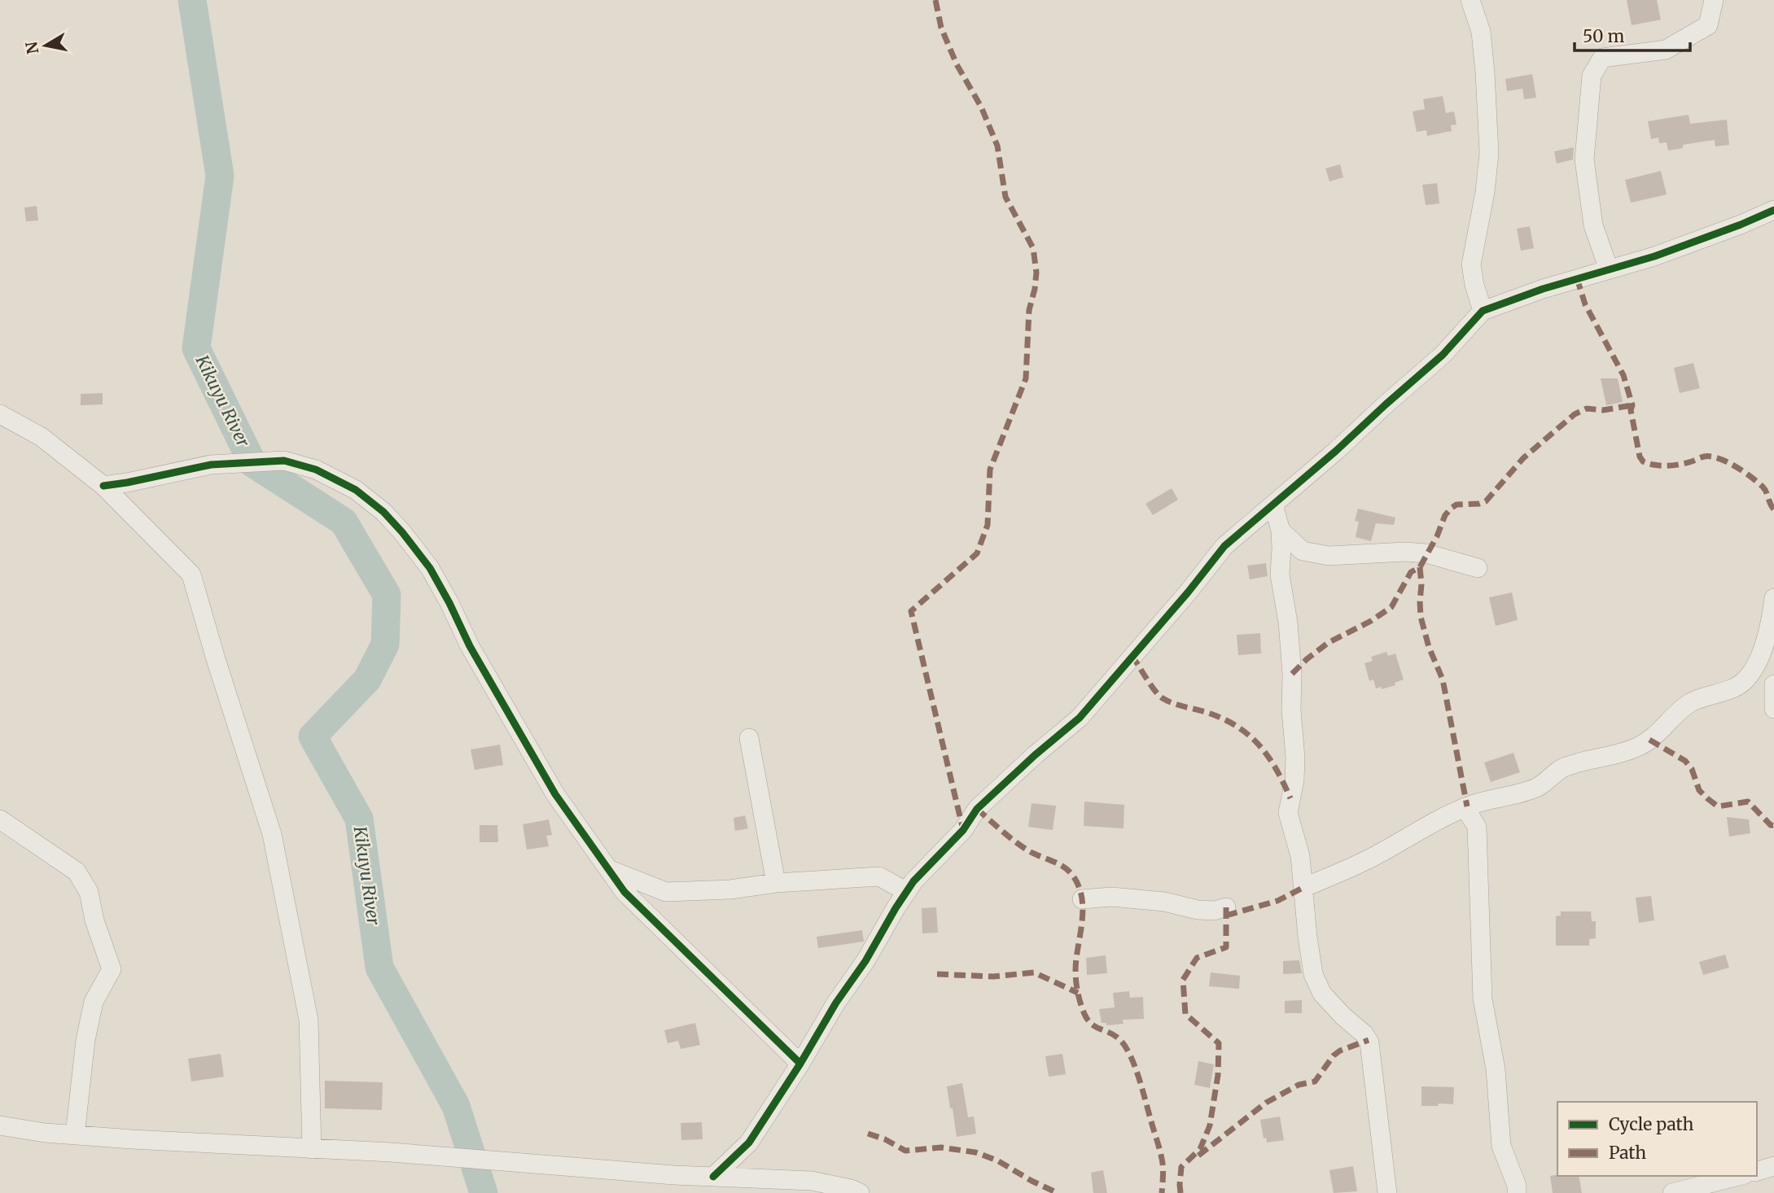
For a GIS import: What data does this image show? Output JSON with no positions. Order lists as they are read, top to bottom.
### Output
{
  "water": ["Kikuyu River"],
  "legend": ["Cycle path", "Path"],
  "scale_bar": "50 m",
  "north": "left"
}
